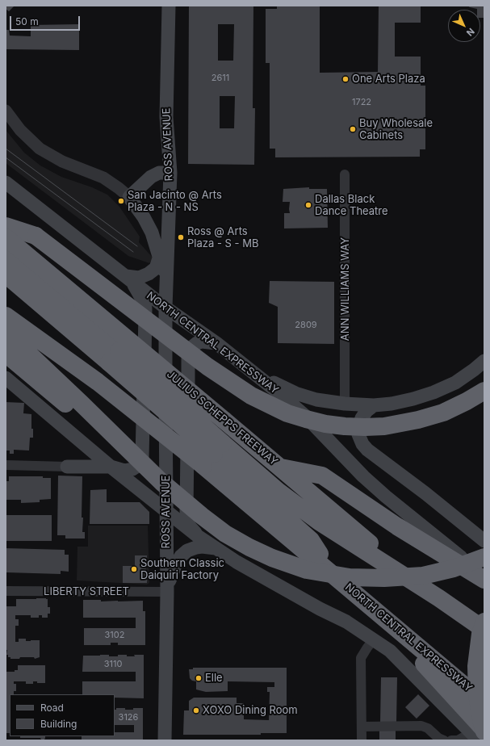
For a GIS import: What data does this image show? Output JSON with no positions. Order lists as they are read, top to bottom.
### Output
{
  "streets": {
    "highway": ["NORTH CENTRAL EXPRESSWAY", "JULIUS SCHEPPS FREEWAY"],
    "main road": ["ROSS AVENUE"],
    "street": ["ANN WILLIAMS WAY", "LIBERTY STREET"]
  },
  "crossings": [
    ["ROSS AVENUE", "NORTH CENTRAL EXPRESSWAY"],
    ["ROSS AVENUE", "LIBERTY STREET"]
  ],
  "places": [
    "One Arts Plaza",
    "Buy Wholesale Cabinets",
    "San Jacinto @ Arts Plaza - N - NS",
    "Dallas Black Dance Theatre",
    "Ross @ Arts Plaza - S - MB",
    "Southern Classic Daiquiri Factory",
    "Elle",
    "XOXO Dining Room"
  ],
  "house_numbers": [
    "2611",
    "1722",
    "2809",
    "3102",
    "3110",
    "3126"
  ],
  "legend": ["Road", "Building"],
  "scale_bar": "50 m",
  "north": "bottom right"
}
